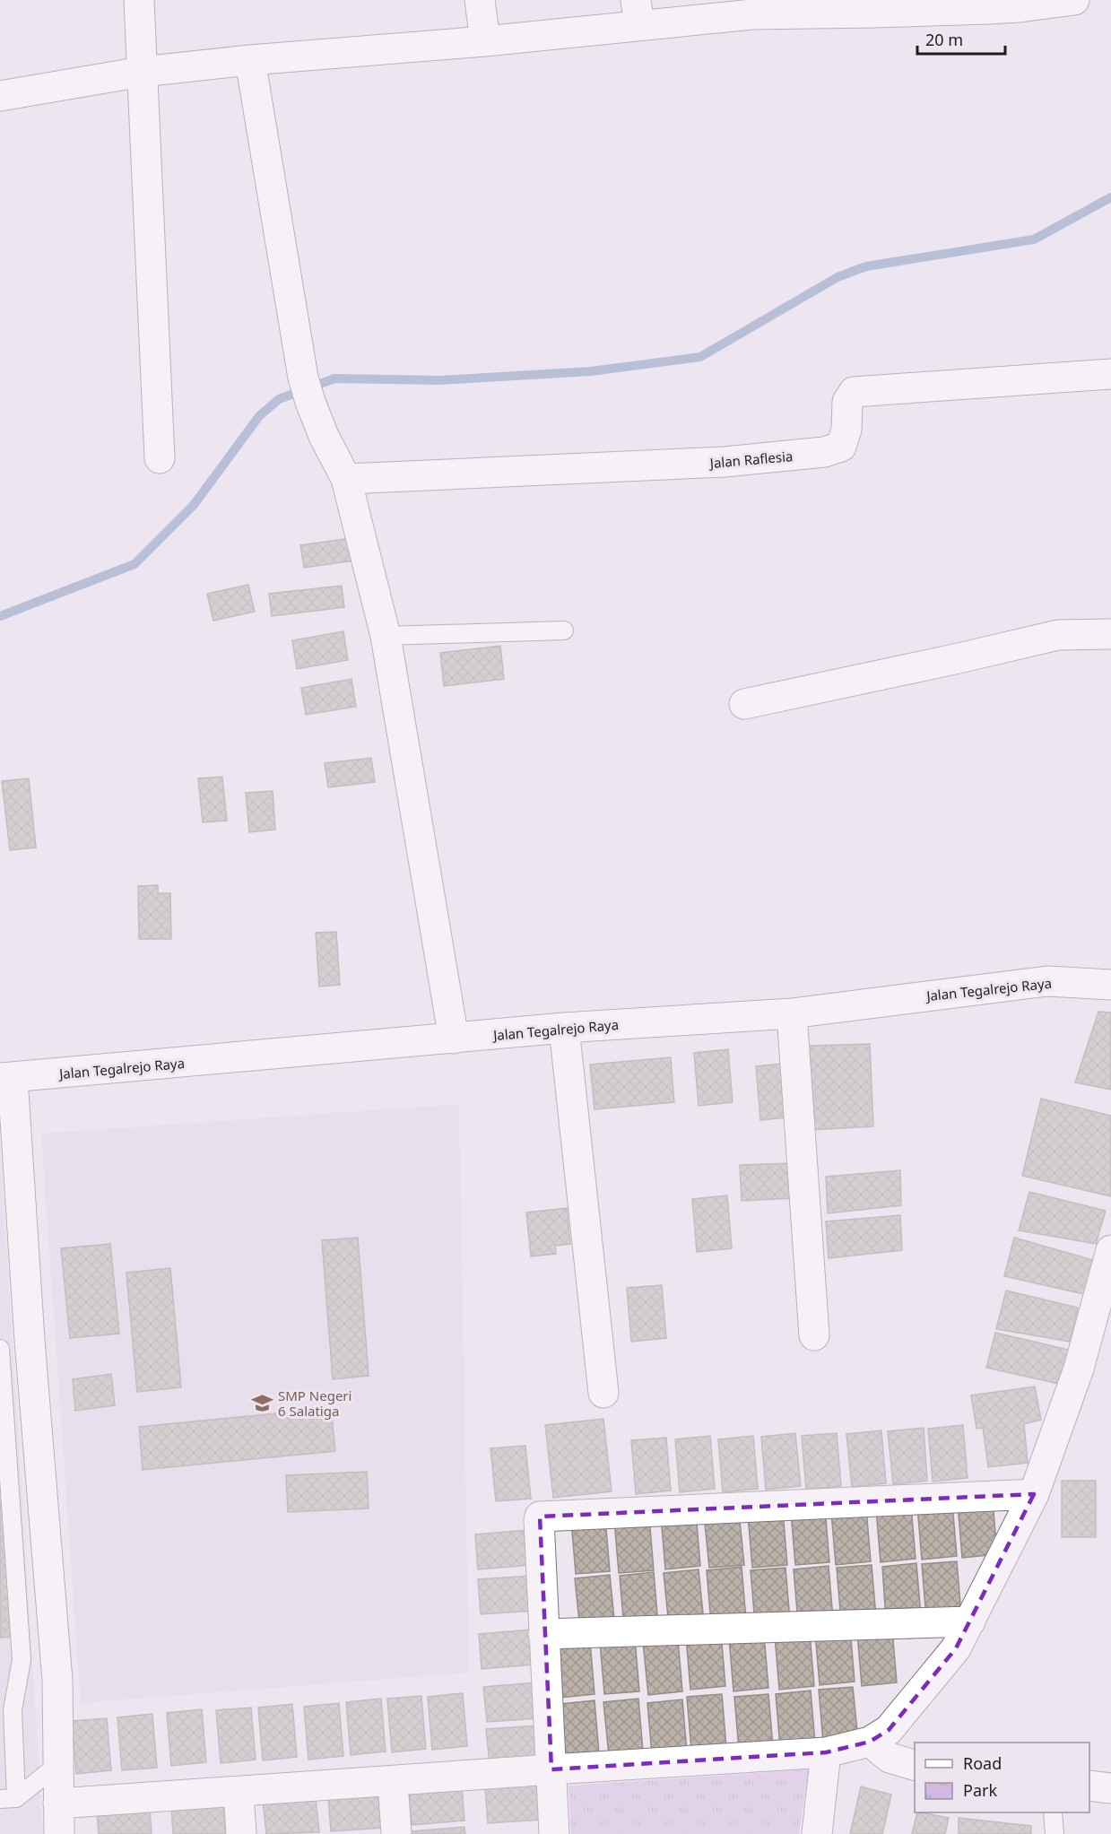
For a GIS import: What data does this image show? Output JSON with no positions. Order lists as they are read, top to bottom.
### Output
{
  "streets": {
    "street": ["Jalan Raflesia", "Jalan Tegalrejo Raya"]
  },
  "places": {
    "school or university": ["SMP Negeri 6 Salatiga"]
  },
  "legend": ["Road", "Park"],
  "scale_bar": "20 m"
}
